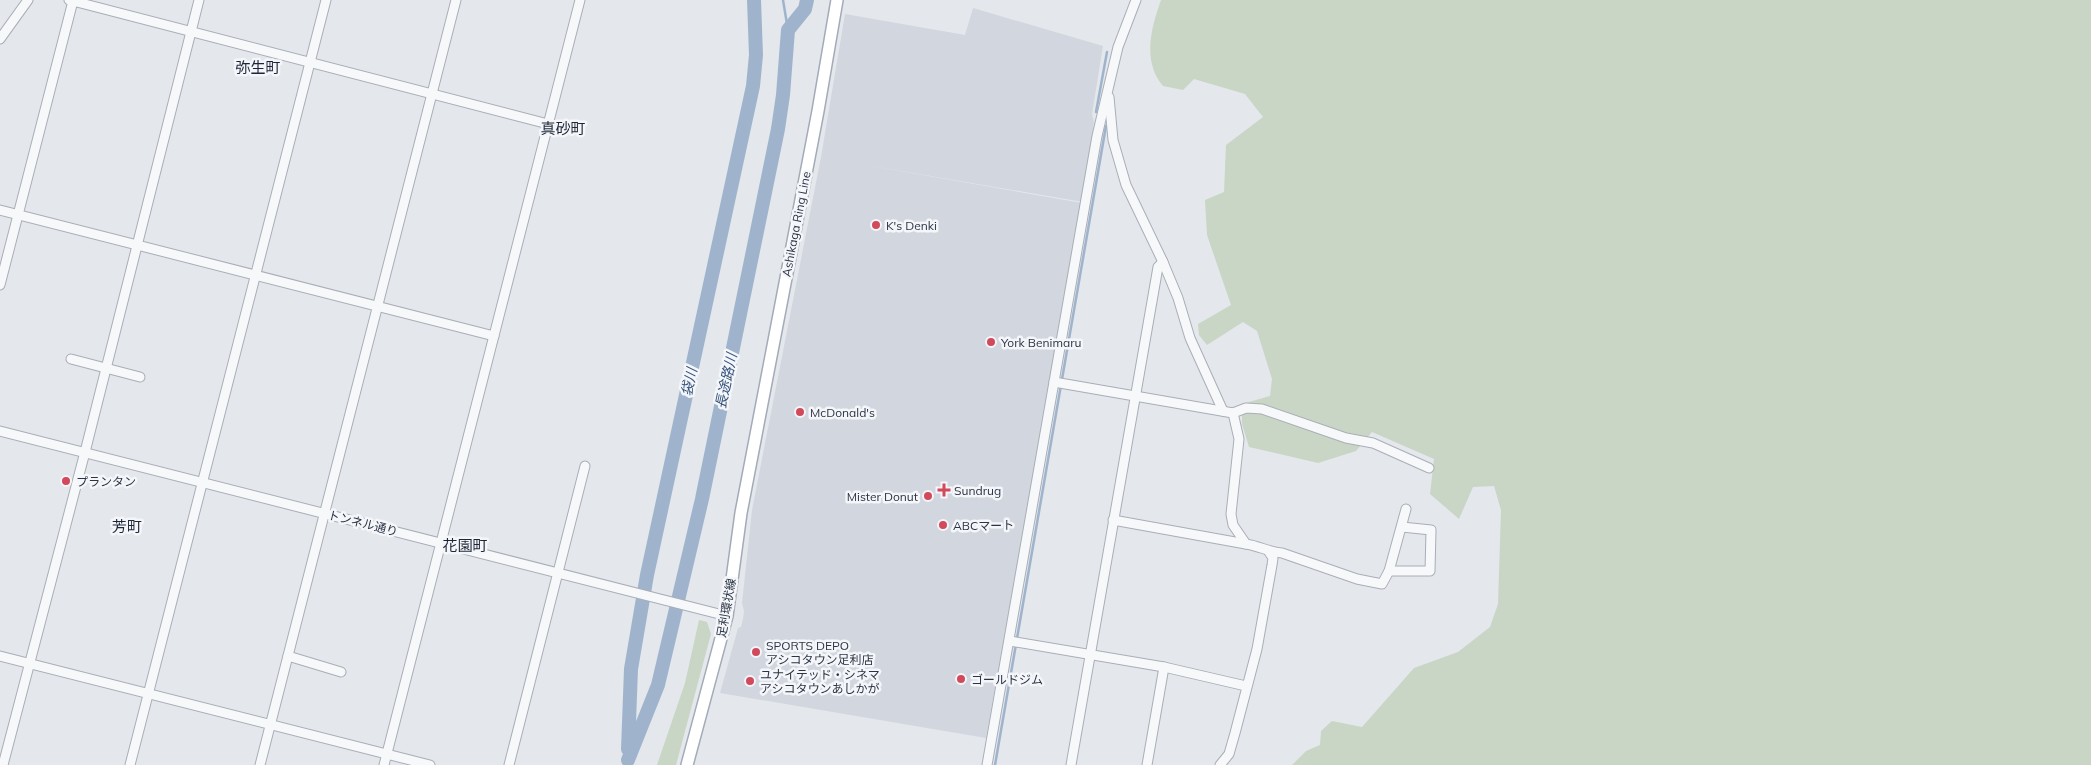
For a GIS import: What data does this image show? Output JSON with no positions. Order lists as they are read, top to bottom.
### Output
{
  "streets": {
    "main road": ["足利環状線"],
    "street": ["トンネル通り"]
  },
  "crossings": [
    ["トンネル通り", "足利環状線"]
  ],
  "districts": [
    "弥生町",
    "真砂町",
    "芳町",
    "花園町"
  ],
  "water": ["長途路川", "袋川"],
  "places": {
    "other": [
      "K's Denki",
      "York Benimaru",
      "McDonald's",
      "プランタン",
      "Mister Donut",
      "ABCマート",
      "SPORTS DEPO アシコタウン足利店",
      "ゴールドジム",
      "ユナイテッド・シネマ アシコタウンあしかが"
    ],
    "health": ["Sundrug"]
  }
}
